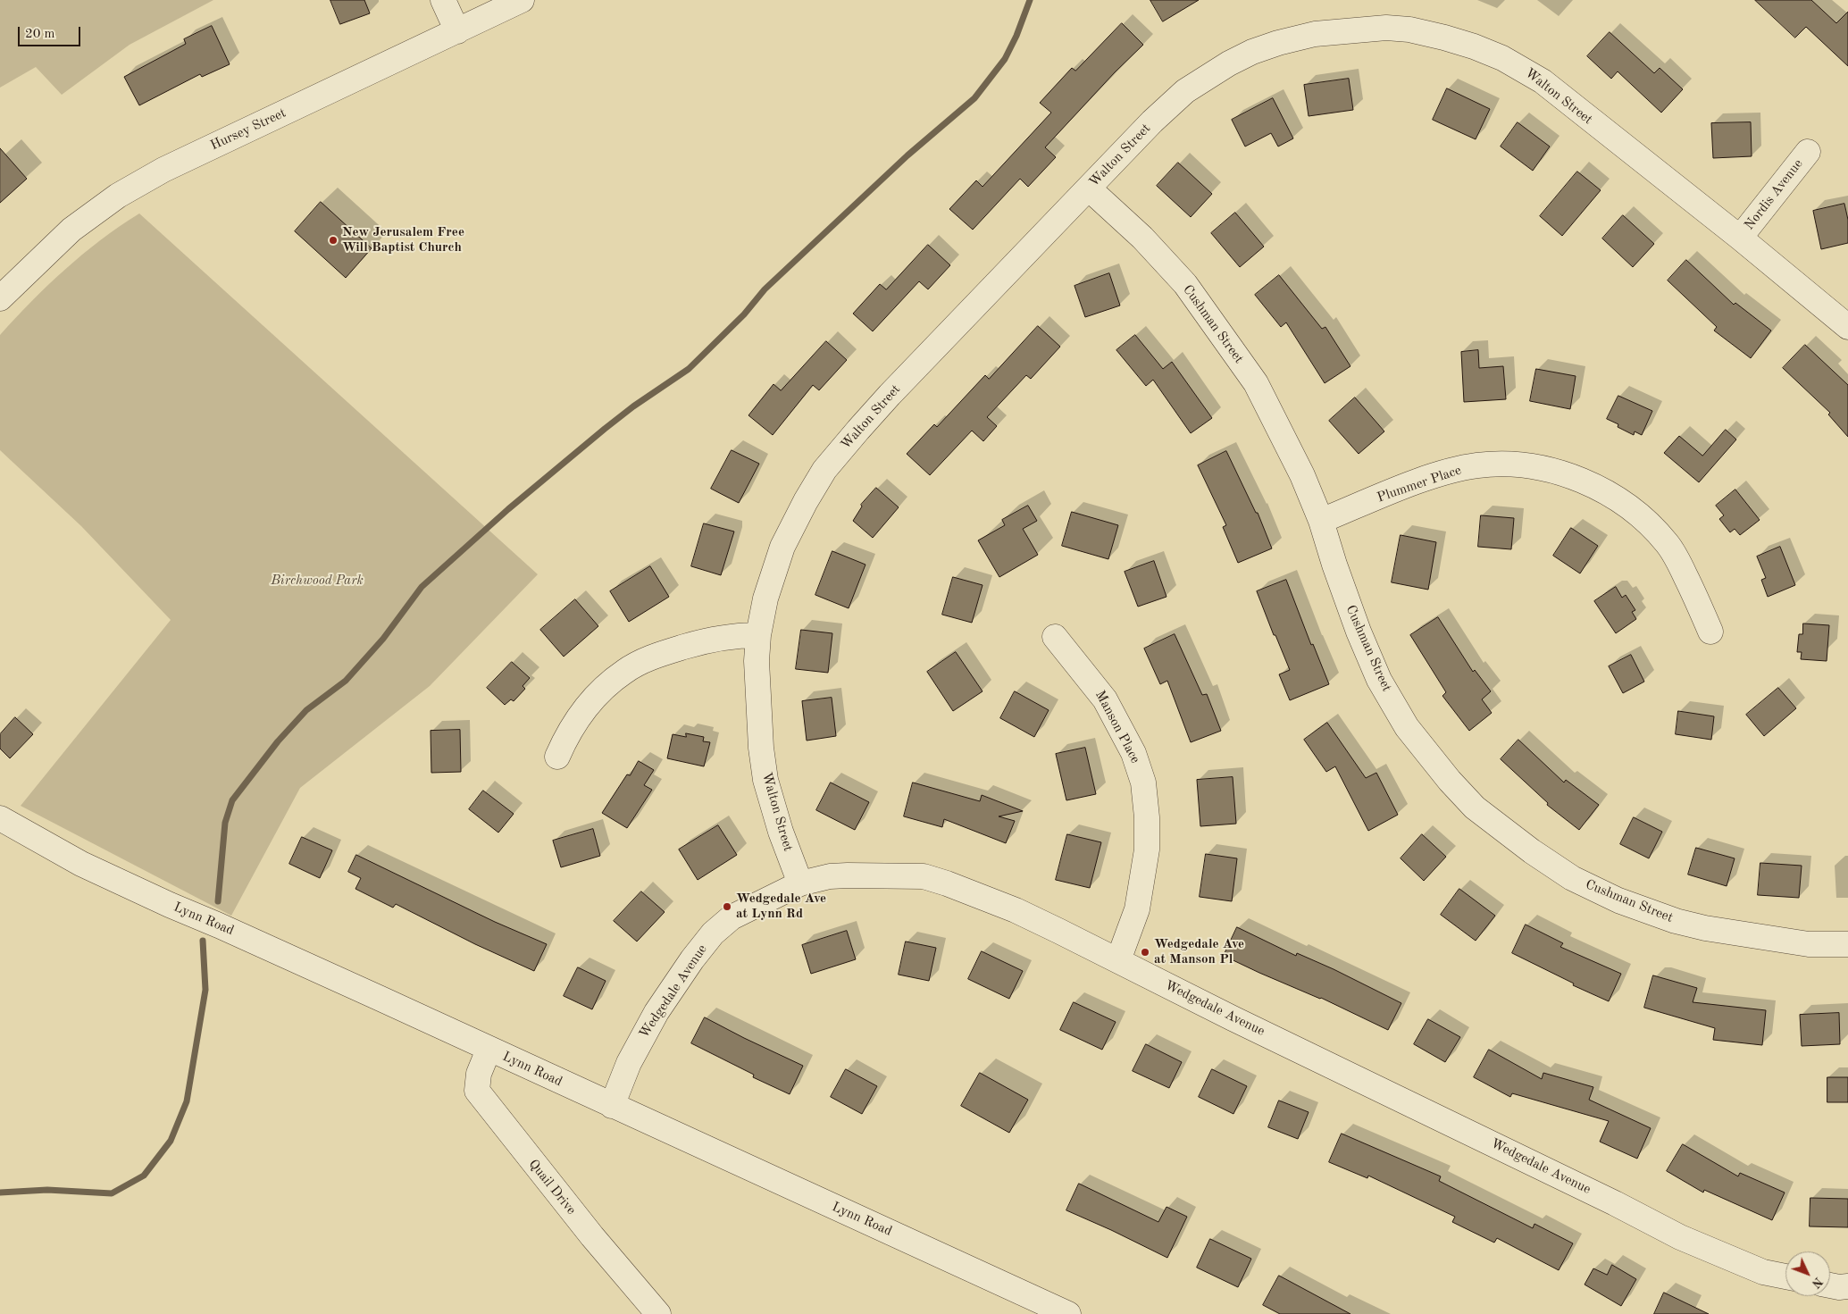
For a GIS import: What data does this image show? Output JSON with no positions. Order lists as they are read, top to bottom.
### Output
{
  "streets": {
    "street": [
      "Walton Street",
      "Hursey Street",
      "Nordis Avenue",
      "Cushman Street",
      "Plummer Place",
      "Manson Place",
      "Lynn Road",
      "Wedgedale Avenue",
      "Quail Drive"
    ]
  },
  "crossings": [
    ["Walton Street", "Nordis Avenue"],
    ["Walton Street", "Cushman Street"],
    ["Walton Street", "Wedgedale Avenue"],
    ["Cushman Street", "Plummer Place"],
    ["Manson Place", "Wedgedale Avenue"],
    ["Lynn Road", "Wedgedale Avenue"],
    ["Lynn Road", "Quail Drive"]
  ],
  "parks": ["Birchwood Park"],
  "places": ["New Jerusalem Free Will Baptist Church", "Wedgedale Ave at Lynn Rd", "Wedgedale Ave at Manson Pl"],
  "scale_bar": "20 m",
  "north": "bottom right"
}
